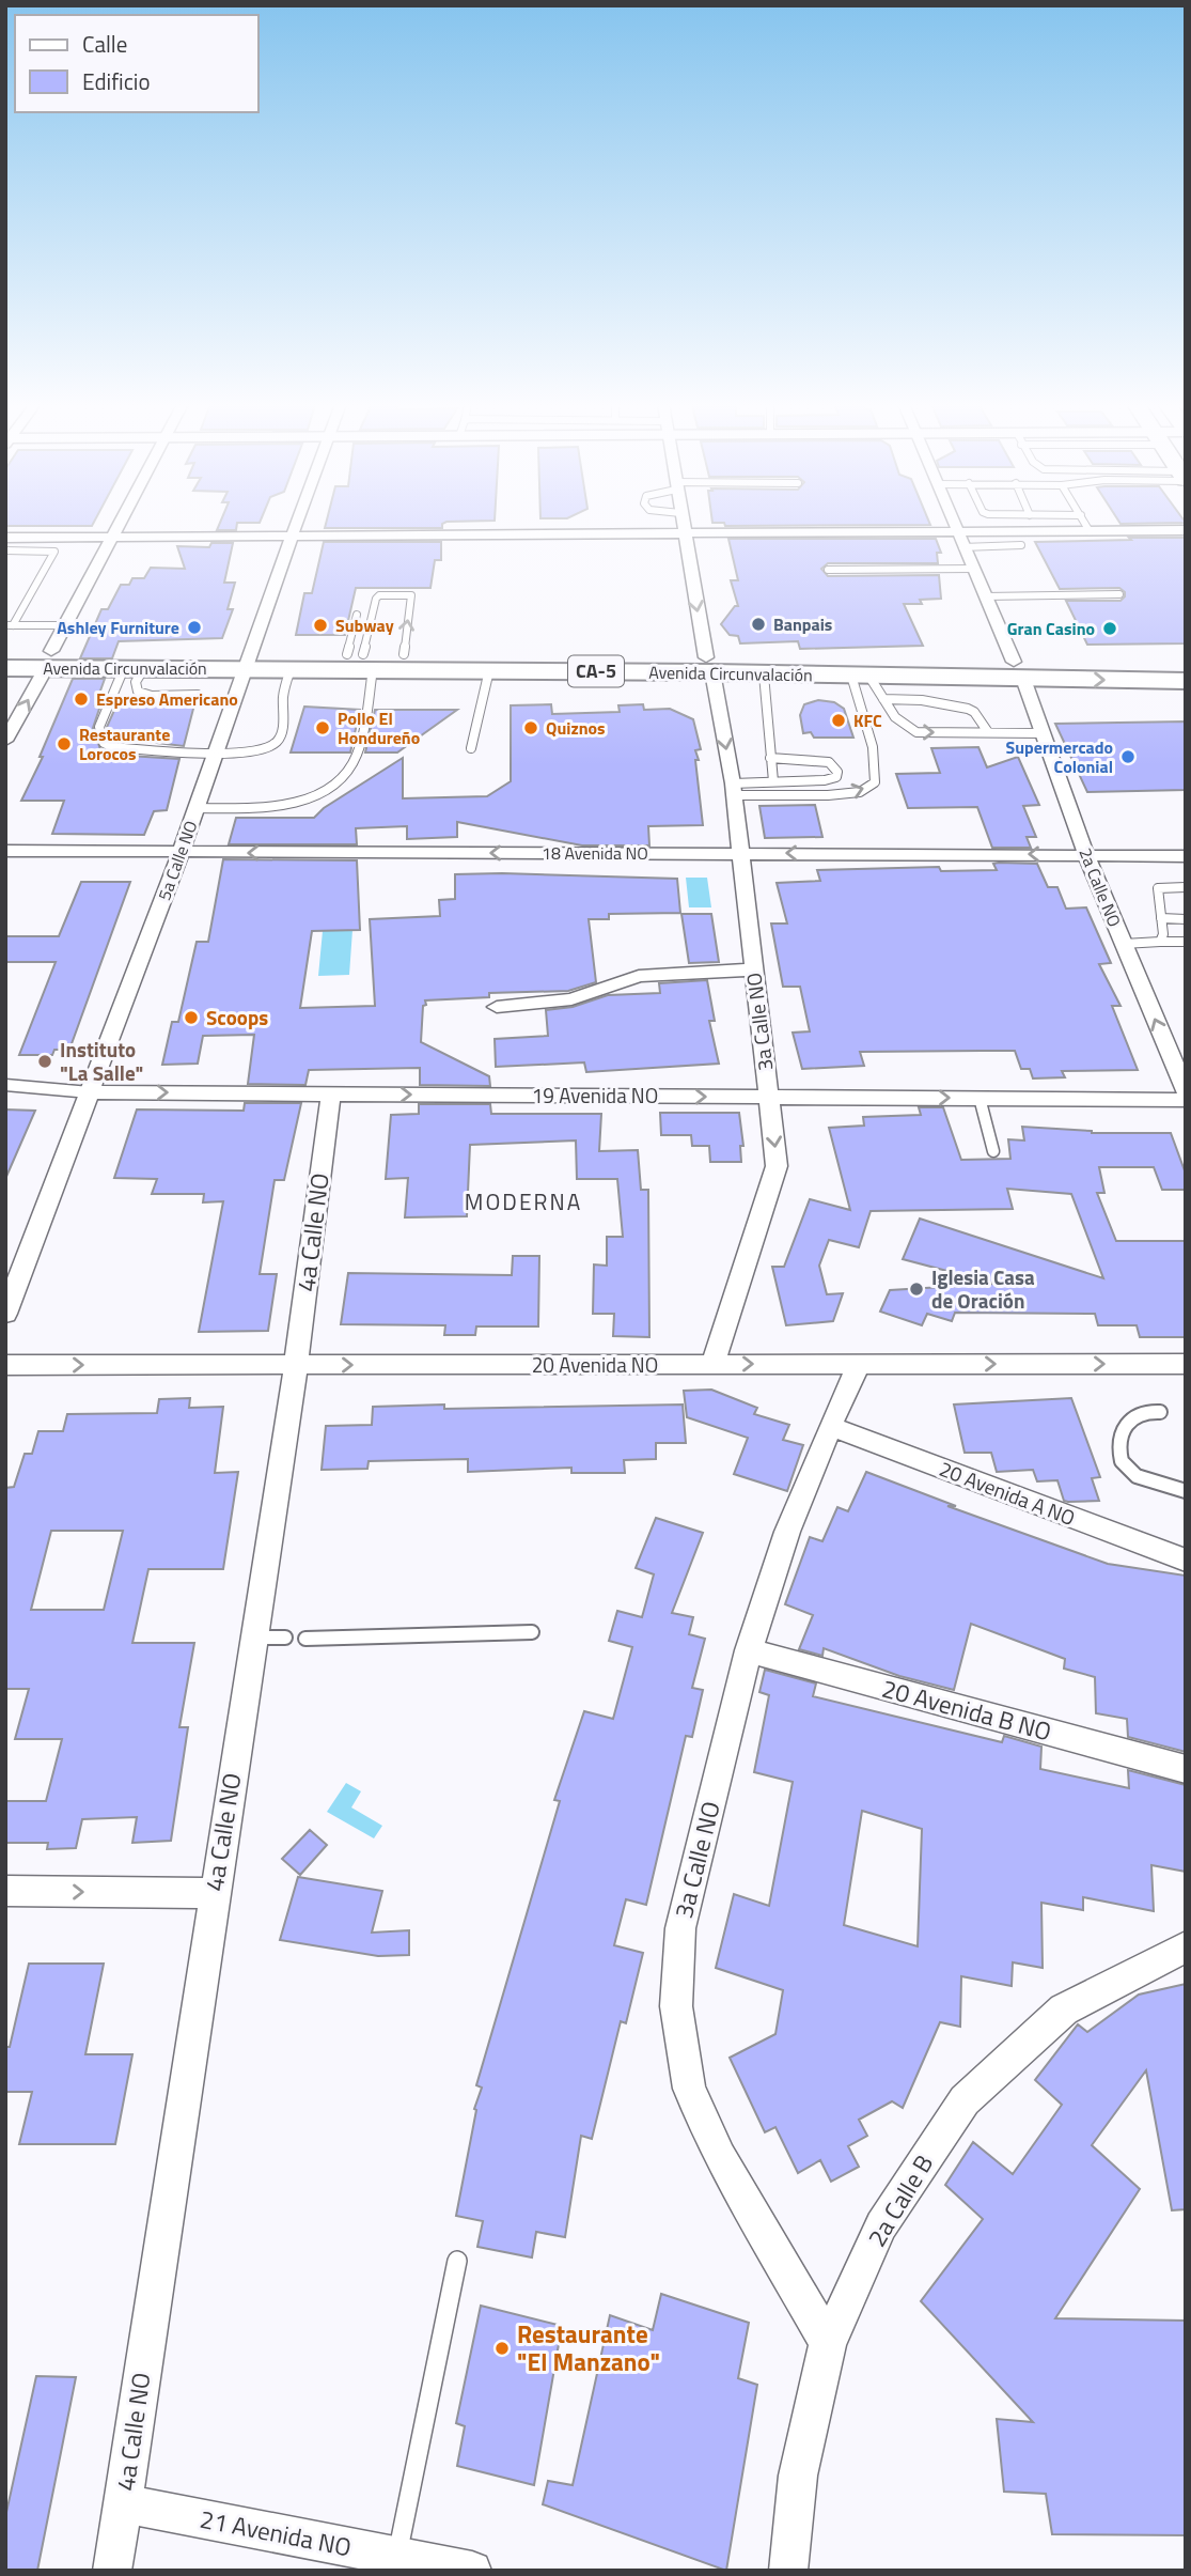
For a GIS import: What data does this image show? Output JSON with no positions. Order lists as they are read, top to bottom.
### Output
{
  "streets": {
    "highway": ["Avenida Circunvalación", "CA-5"],
    "street": [
      "18 Avenida NO",
      "5a Calle NO",
      "2a Calle NO",
      "3a Calle NO",
      "19 Avenida NO",
      "4a Calle NO",
      "20 Avenida NO",
      "20 Avenida A NO",
      "20 Avenida B NO",
      "2a Calle B",
      "21 Avenida NO"
    ]
  },
  "crossings": [
    ["Avenida Circunvalación", "5a Calle NO"],
    ["Avenida Circunvalación", "2a Calle NO"],
    ["Avenida Circunvalación", "3a Calle NO"],
    ["18 Avenida NO", "5a Calle NO"],
    ["18 Avenida NO", "2a Calle NO"],
    ["18 Avenida NO", "3a Calle NO"],
    ["5a Calle NO", "19 Avenida NO"],
    ["3a Calle NO", "19 Avenida NO"],
    ["3a Calle NO", "20 Avenida NO"],
    ["3a Calle NO", "20 Avenida A NO"],
    ["3a Calle NO", "20 Avenida B NO"],
    ["3a Calle NO", "2a Calle B"],
    ["19 Avenida NO", "4a Calle NO"],
    ["4a Calle NO", "20 Avenida NO"],
    ["4a Calle NO", "21 Avenida NO"]
  ],
  "one_way": ["18 Avenida NO", "19 Avenida NO", "20 Avenida NO"],
  "districts": ["MODERNA"],
  "places": [
    "Banpais",
    "Subway",
    "Ashley Furniture",
    "Gran Casino",
    "Espreso Americano",
    "KFC",
    "Pollo El Hondureño",
    "Quiznos",
    "Restaurante Lorocos",
    "Supermercado Colonial",
    "Scoops",
    "Instituto \"La Salle\"",
    "Iglesia Casa de Oración",
    "Restaurante \"El Manzano\""
  ],
  "legend": ["Calle", "Edificio"]
}
